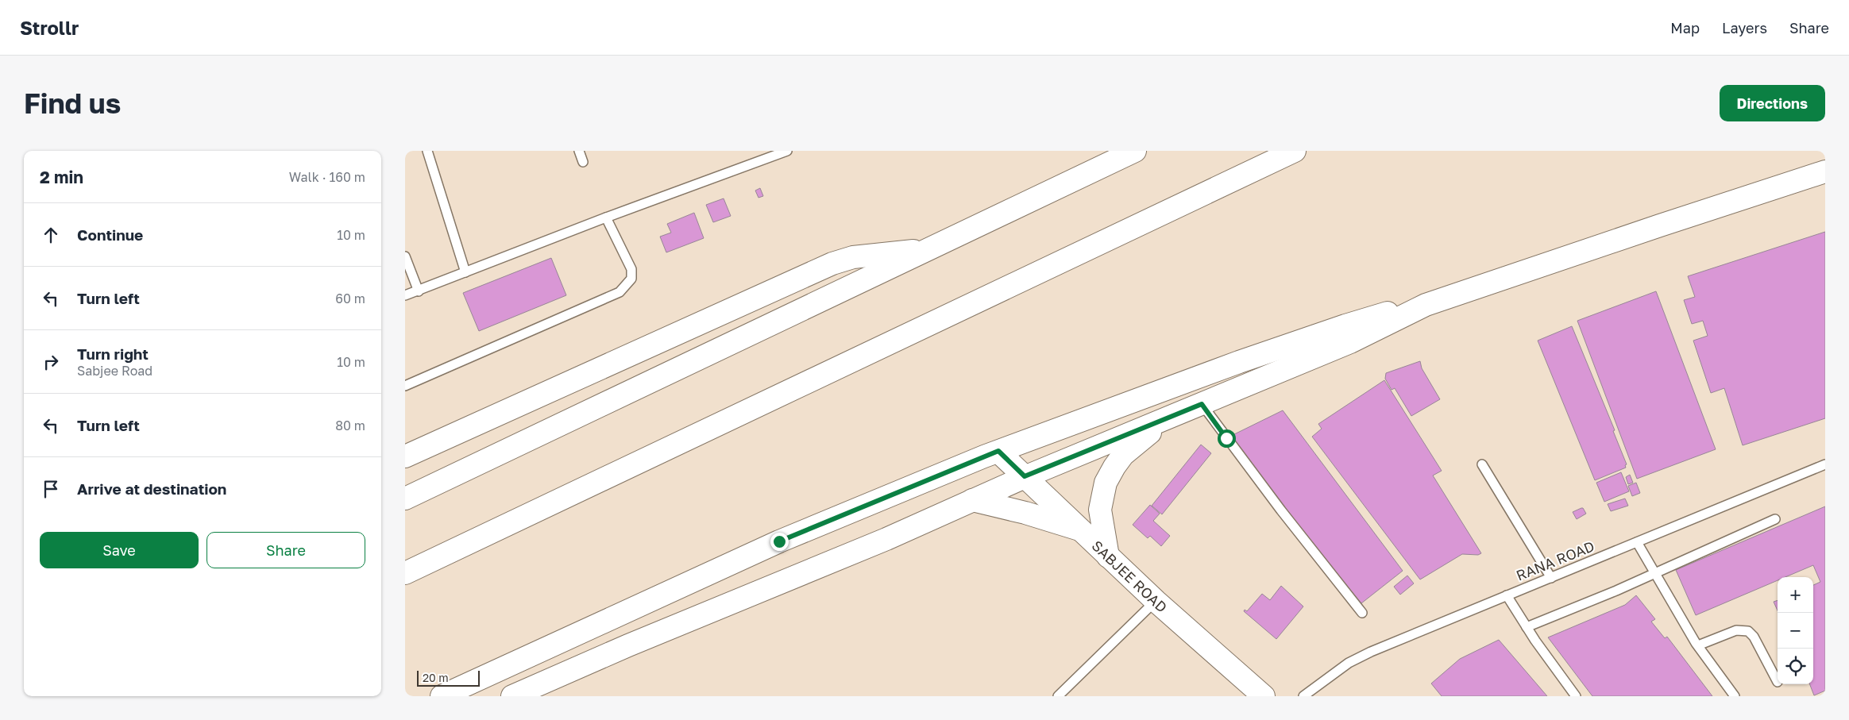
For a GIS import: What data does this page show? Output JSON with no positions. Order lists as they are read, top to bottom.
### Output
{
  "streets": {
    "main road": ["SABJEE ROAD"],
    "lane": ["RANA ROAD"]
  },
  "scale_bar": "20 m",
  "page": {
    "header": "Strollr",
    "nav": ["Map", "Layers", "Share"],
    "buttons": [
      "Directions",
      ["Save", "Share"]
    ],
    "title": "Find us",
    "heading": ["2 min", "Walk · 160 m"],
    "list": [
      ["Continue", "10 m"],
      ["Turn left", "60 m"],
      ["Turn right", "Sabjee Road", "10 m"],
      ["Turn left", "80 m"],
      "Arrive at destination"
    ],
    "map_buttons": ["+", "−"],
    "scale": "20 m"
  }
}
